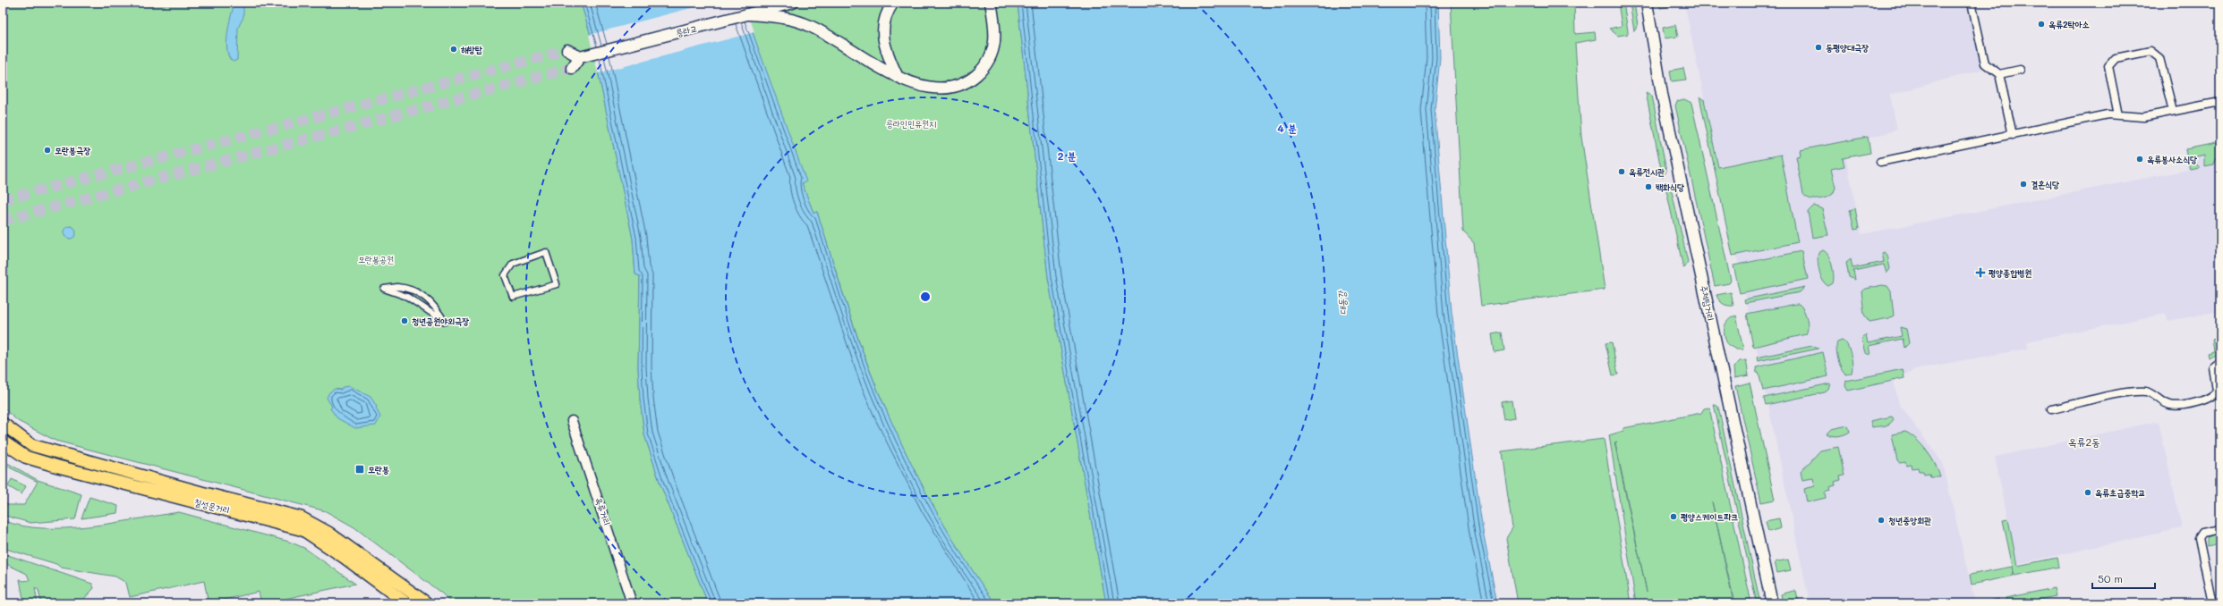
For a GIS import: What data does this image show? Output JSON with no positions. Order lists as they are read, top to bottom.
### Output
{
  "streets": {
    "main road": ["릉라교", "주체탑거리", "칠성문거리"],
    "street": ["옥류거리"]
  },
  "districts": ["옥류2동"],
  "water": ["대동강"],
  "parks": ["릉라인민유원지", "모란봉공원"],
  "places": {
    "other": [
      "옥류2탁아소",
      "동평양대극장",
      "해방탑",
      "모란봉극장",
      "옥류봉사소식당",
      "옥류전시관",
      "결혼식당",
      "백화식당",
      "청년공원야외극장",
      "옥류초급중학교",
      "평양스케이트파크",
      "청년중앙회관"
    ],
    "health": ["평양종합병원"],
    "transit": ["모란봉"]
  },
  "scale_bar": "50 m",
  "rings": ["4 분", "2 분"]
}
